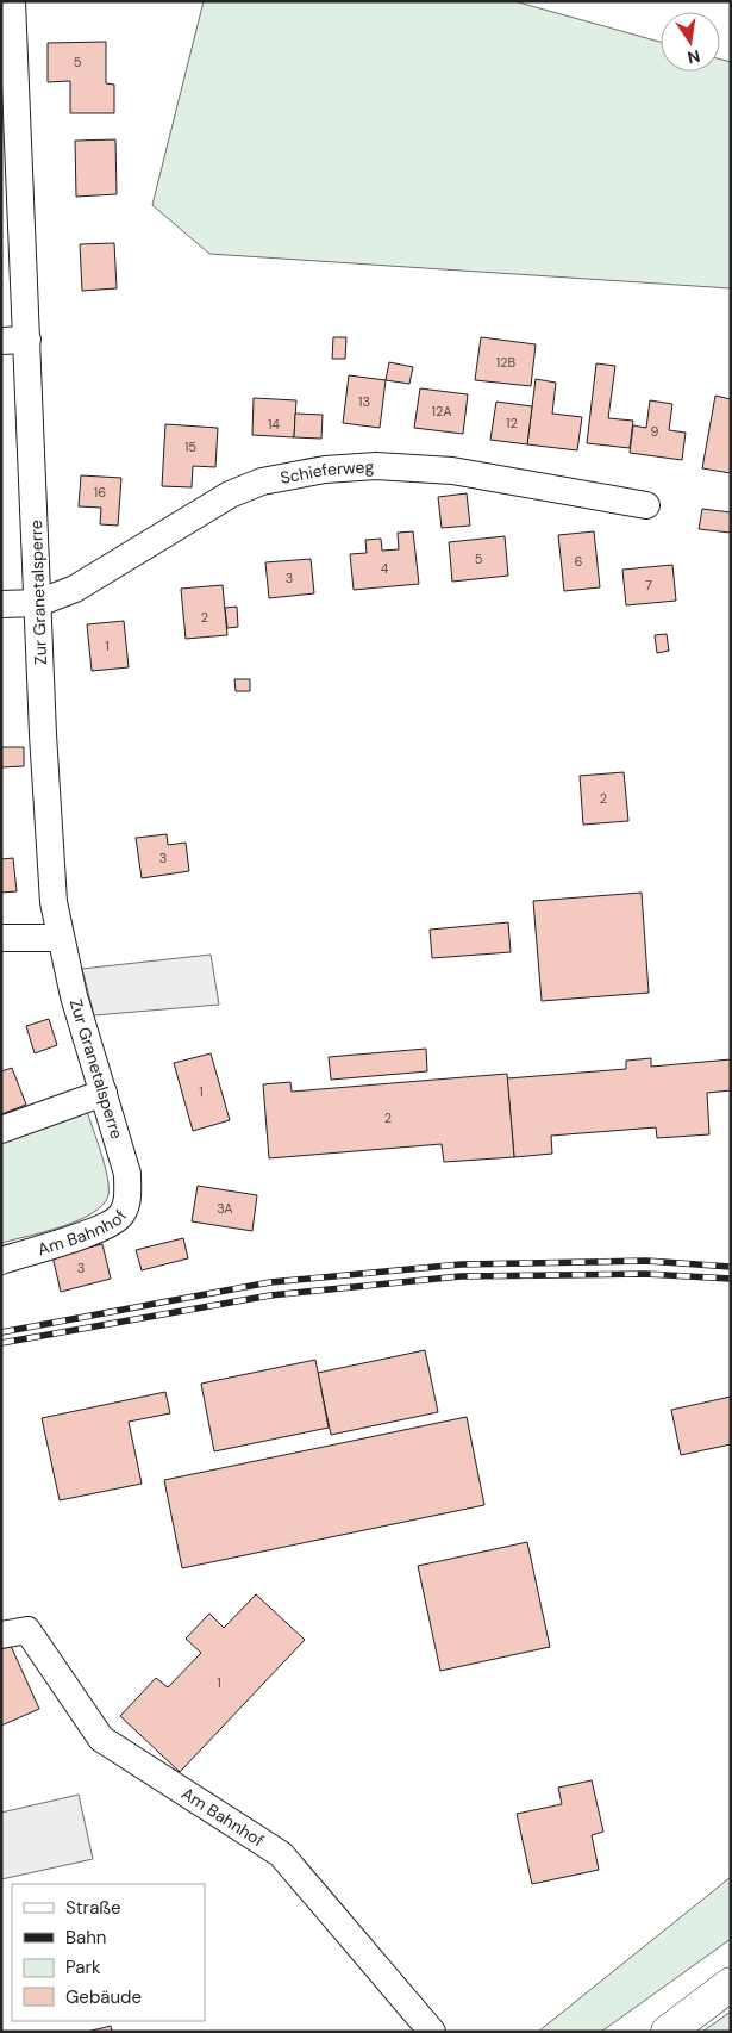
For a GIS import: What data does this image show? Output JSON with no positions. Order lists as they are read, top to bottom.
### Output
{
  "streets": {
    "street": ["Schieferweg", "Zur Granetalsperre", "Am Bahnhof"]
  },
  "crossings": [
    ["Schieferweg", "Zur Granetalsperre"],
    ["Zur Granetalsperre", "Am Bahnhof"]
  ],
  "house_numbers": [
    "5",
    "12B",
    "13",
    "12A",
    "12",
    "14",
    "9",
    "15",
    "16",
    "5",
    "6",
    "4",
    "3",
    "7",
    "2",
    "1",
    "2",
    "3",
    "1",
    "2",
    "3A",
    "3",
    "1"
  ],
  "legend": [
    "Straße",
    "Bahn",
    "Park",
    "Gebäude"
  ],
  "north": "bottom"
}
